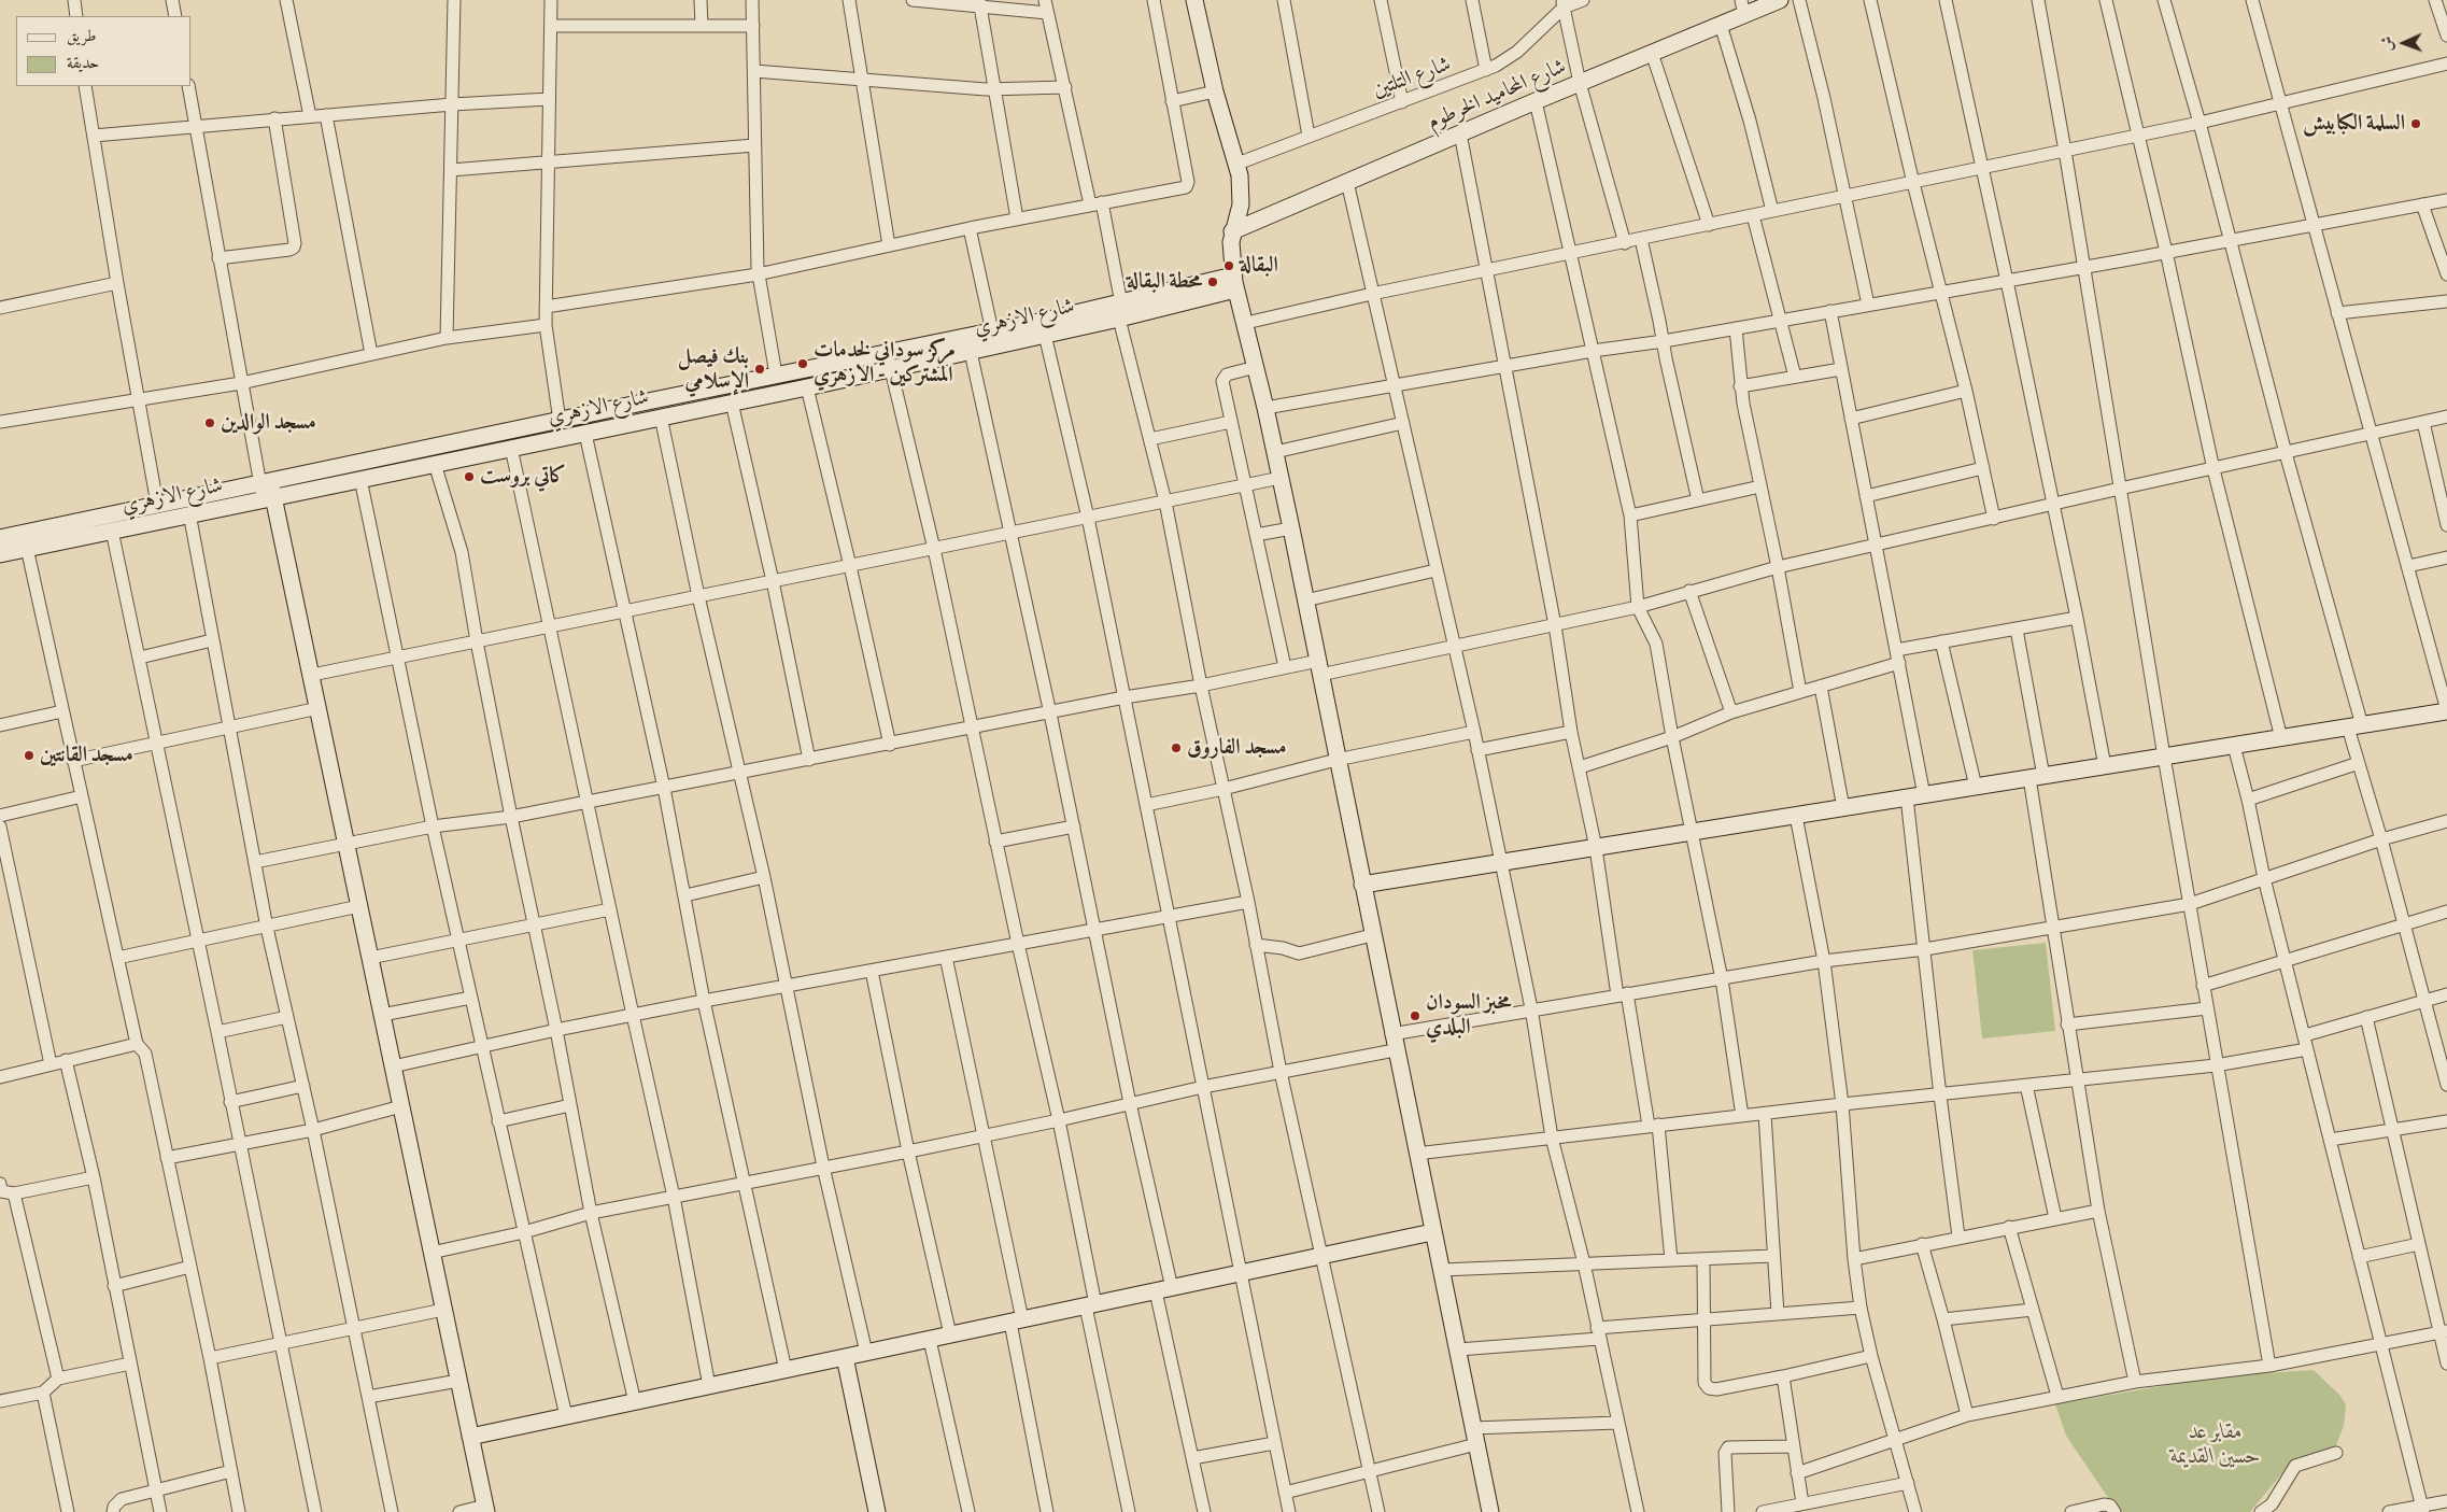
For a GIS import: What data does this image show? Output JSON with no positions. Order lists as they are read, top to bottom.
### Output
{
  "streets": {
    "street": ["شارع التلتين", "شارع المحاميد الخرطوم", "شارع الازهري"]
  },
  "parks": ["مقابر عد حسين القديمة"],
  "places": [
    "السلمة الكبابيش",
    "البقالة",
    "محطة البقالة",
    "مركز سوداني لخدمات المشتركين - الازهري",
    "بنك فيصل الإسلامي",
    "مسجد الوالدين",
    "كاتي بروست",
    "مسجد الفاروق",
    "مسجد القانتين",
    "مخبز السودان البلدي"
  ],
  "legend": ["طريق", "حديقة"],
  "north": "left"
}
